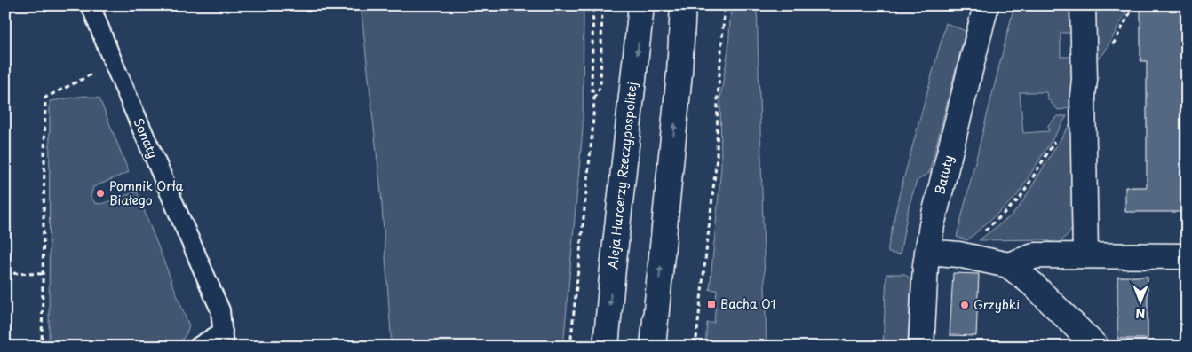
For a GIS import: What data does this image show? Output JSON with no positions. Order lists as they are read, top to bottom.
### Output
{
  "streets": {
    "street": ["Batuty", "Aleja Harcerzy Rzeczypospolitej"],
    "lane": ["Sonaty"]
  },
  "places": {
    "other": ["Pomnik Orła Białego", "Grzybki"],
    "transit": ["Bacha 01"]
  },
  "north": "bottom"
}
